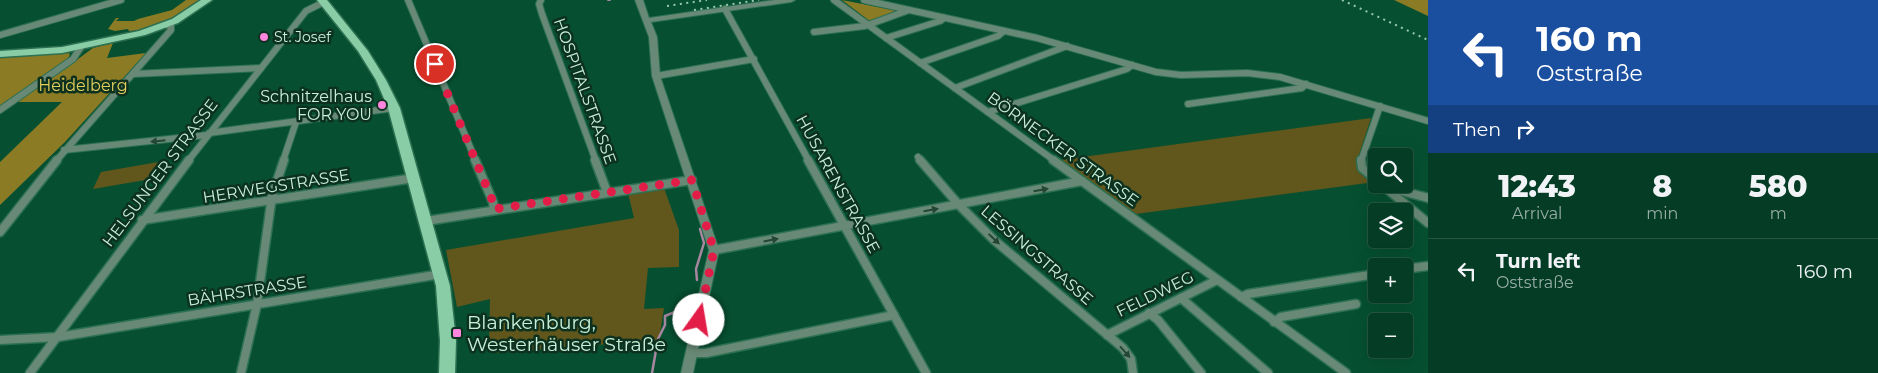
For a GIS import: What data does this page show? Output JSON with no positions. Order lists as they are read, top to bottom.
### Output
{
  "streets": {
    "street": [
      "HOSPITALSTRASSE",
      "BÖRNECKER STRASSE",
      "HELSUNGER STRASSE",
      "HUSARENSTRASSE",
      "HERWEGSTRASSE",
      "LESSINGSTRASSE",
      "BÄHRSTRASSE",
      "FELDWEG"
    ]
  },
  "crossings": [
    ["BÖRNECKER STRASSE", "FELDWEG"],
    ["HELSUNGER STRASSE", "HERWEGSTRASSE"],
    ["HELSUNGER STRASSE", "BÄHRSTRASSE"],
    ["LESSINGSTRASSE", "FELDWEG"]
  ],
  "one_way": ["LESSINGSTRASSE"],
  "parks": ["Heidelberg"],
  "places": {
    "other": ["St. Josef", "Schnitzelhaus FOR YOU"],
    "transit": ["Blankenburg, Westerhäuser Straße"]
  },
  "page": {
    "turn": ["160 m", "Oststraße"],
    "then": "Then",
    "map_buttons": ["+", "−"],
    "eta": [
      "12:43",
      "Arrival",
      "8",
      "min",
      "580",
      "m"
    ],
    "list": [
      {
        "name": "Turn left",
        "note": "Oststraße",
        "value": "160 m"
      }
    ]
  }
}
